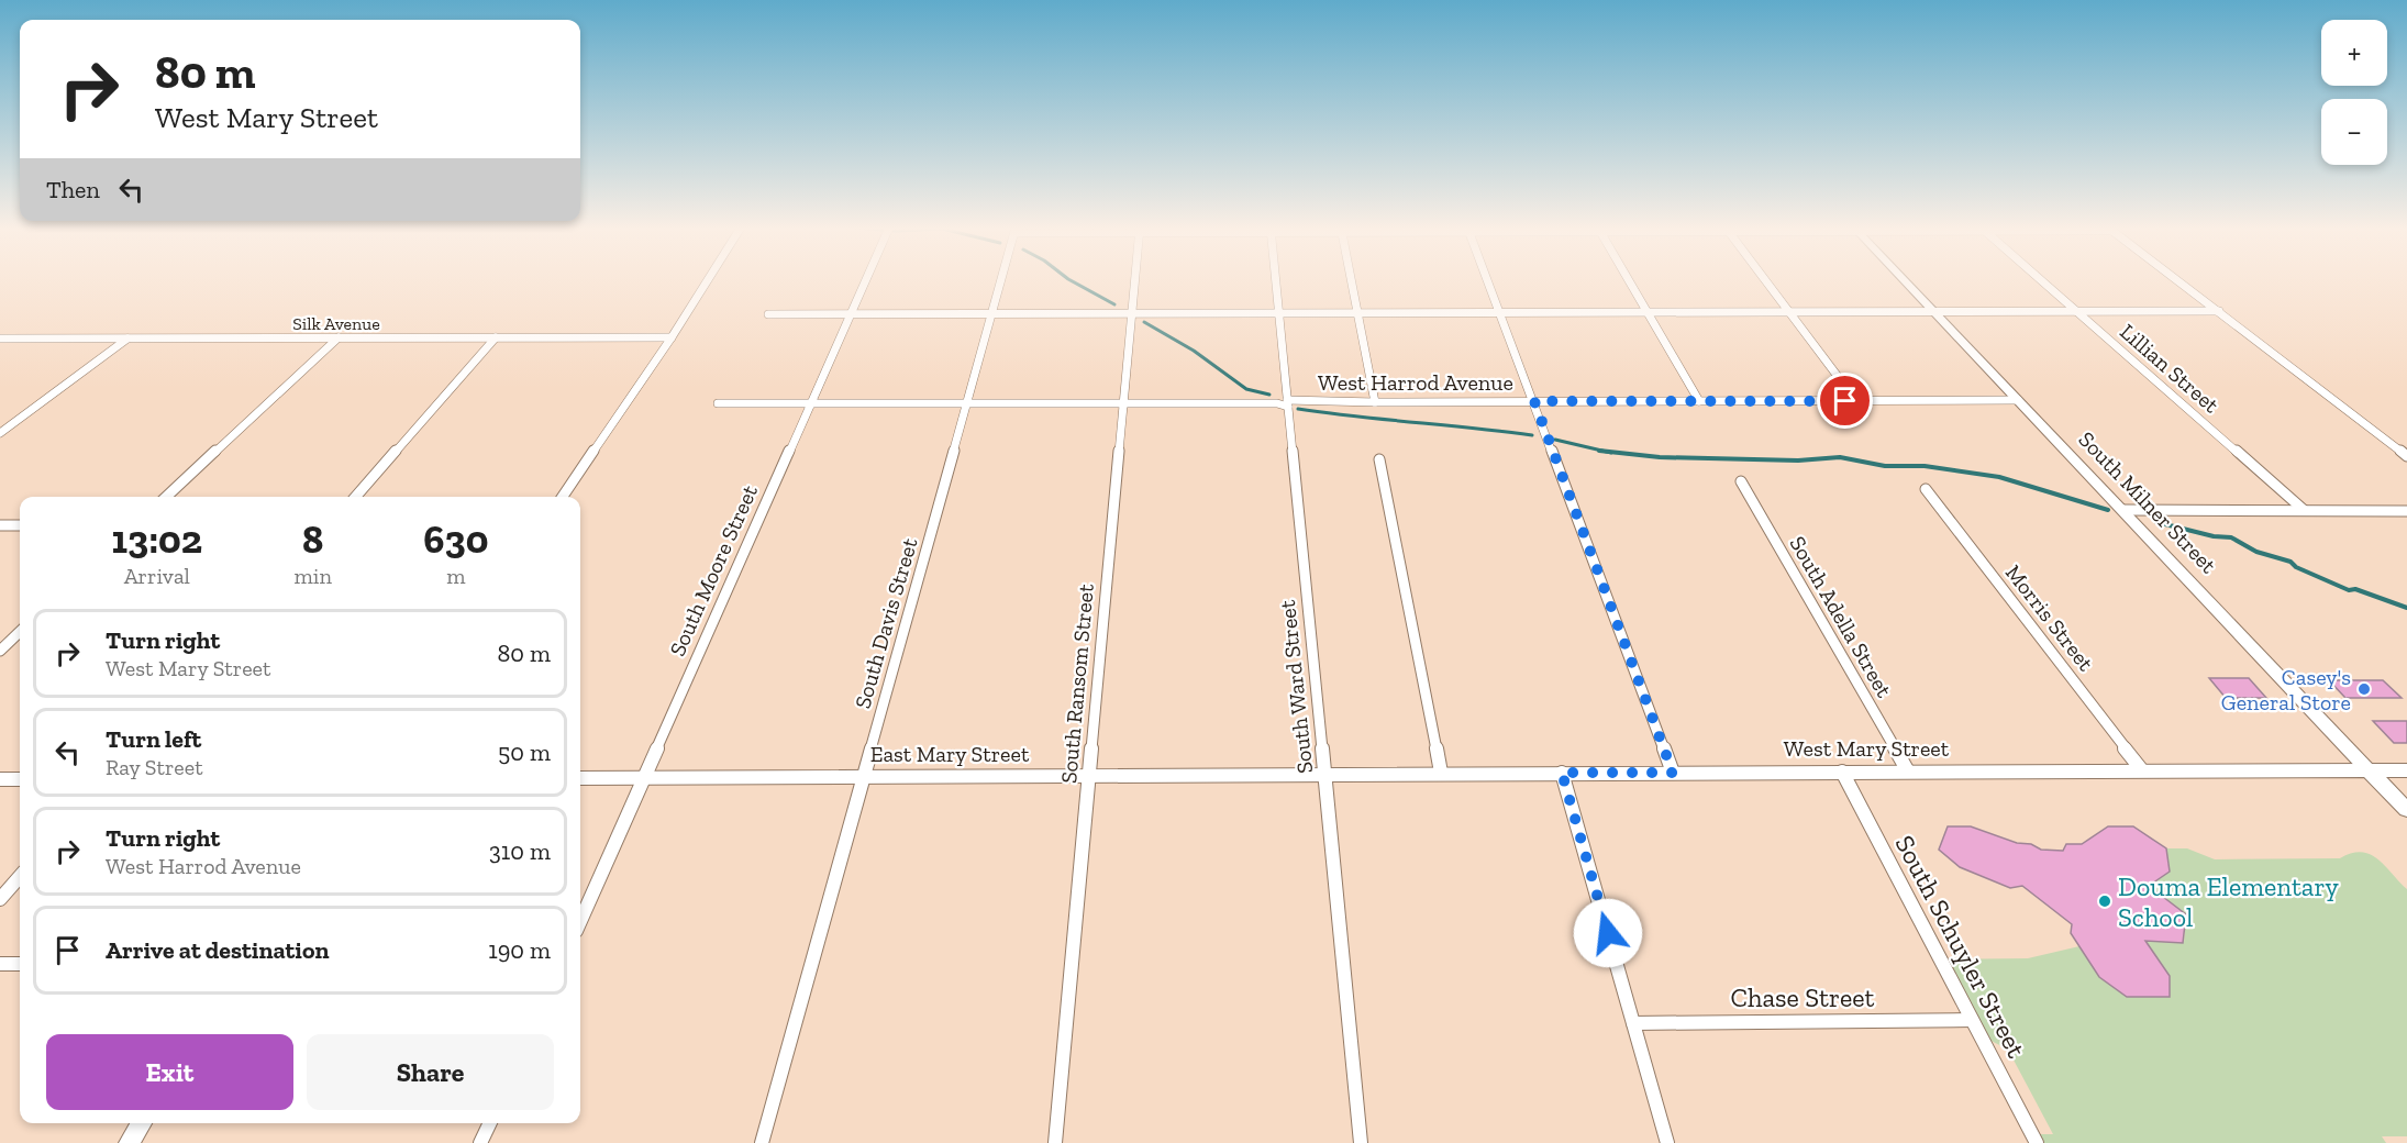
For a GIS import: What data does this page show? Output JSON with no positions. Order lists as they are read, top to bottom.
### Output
{
  "streets": {
    "main road": ["South Milner Street", "West Mary Street", "East Mary Street"],
    "street": [
      "Silk Avenue",
      "Lillian Street",
      "West Harrod Avenue",
      "South Moore Street",
      "South Adella Street",
      "Morris Street",
      "South Davis Street",
      "South Ransom Street",
      "South Ward Street",
      "South Schuyler Street",
      "Chase Street"
    ]
  },
  "crossings": [
    ["West Harrod Avenue", "South Milner Street"],
    ["West Harrod Avenue", "South Moore Street"],
    ["West Harrod Avenue", "South Davis Street"],
    ["West Harrod Avenue", "South Ransom Street"],
    ["West Harrod Avenue", "South Ward Street"],
    ["South Milner Street", "West Mary Street"],
    ["South Moore Street", "East Mary Street"],
    ["South Adella Street", "West Mary Street"],
    ["Morris Street", "West Mary Street"],
    ["South Davis Street", "East Mary Street"],
    ["South Ransom Street", "East Mary Street"],
    ["South Ward Street", "West Mary Street"],
    ["South Ward Street", "East Mary Street"],
    ["West Mary Street", "East Mary Street"],
    ["West Mary Street", "South Schuyler Street"],
    ["South Schuyler Street", "Chase Street"]
  ],
  "places": ["Casey's General Store", "Douma Elementary School"],
  "page": {
    "map_buttons": ["+", "−"],
    "turn": ["80 m", "West Mary Street"],
    "then": "Then",
    "eta": [
      "13:02",
      "Arrival",
      "8",
      "min",
      "630",
      "m"
    ],
    "list": [
      {
        "name": "Turn right",
        "note": "West Mary Street",
        "value": "80 m"
      },
      {
        "name": "Turn left",
        "note": "Ray Street",
        "value": "50 m"
      },
      {
        "name": "Turn right",
        "note": "West Harrod Avenue",
        "value": "310 m"
      },
      {
        "name": "Arrive at destination",
        "value": "190 m"
      }
    ],
    "buttons": ["Exit", "Share"]
  }
}
